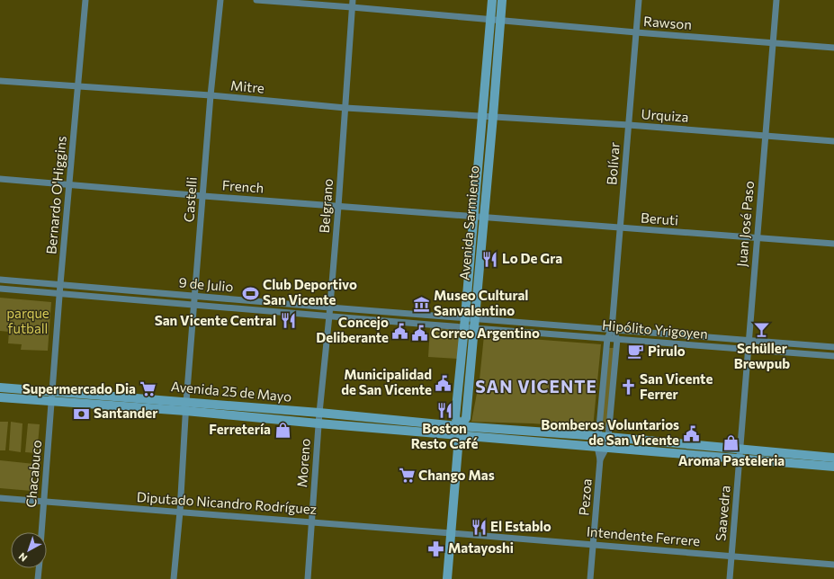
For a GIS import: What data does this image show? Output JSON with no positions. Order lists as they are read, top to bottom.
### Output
{
  "streets": {
    "main road": ["Avenida Sarmiento", "Avenida 25 de Mayo"],
    "street": [
      "Rawson",
      "Mitre",
      "Urquiza",
      "Bolívar",
      "French",
      "Bernardo O'Higgins",
      "Castelli",
      "Belgrano",
      "Beruti",
      "Juan José Paso",
      "9 de Julio",
      "Hipólito Yrigoyen",
      "Moreno",
      "Chacabuco",
      "Pezoa",
      "Diputado Nicandro Rodríguez",
      "Saavedra",
      "Intendente Ferrere"
    ]
  },
  "crossings": [
    ["Rawson", "Bolívar"],
    ["Rawson", "Belgrano"],
    ["Rawson", "Avenida Sarmiento"],
    ["Rawson", "Juan José Paso"],
    ["Mitre", "Urquiza"],
    ["Mitre", "Bernardo O'Higgins"],
    ["Mitre", "Castelli"],
    ["Mitre", "Belgrano"],
    ["Mitre", "Avenida Sarmiento"],
    ["Urquiza", "Bolívar"],
    ["Urquiza", "Avenida Sarmiento"],
    ["Urquiza", "Juan José Paso"],
    ["Bolívar", "Beruti"],
    ["Bolívar", "Hipólito Yrigoyen"],
    ["Bolívar", "Pezoa"],
    ["French", "Bernardo O'Higgins"],
    ["French", "Castelli"],
    ["French", "Belgrano"],
    ["French", "Beruti"],
    ["French", "Avenida Sarmiento"],
    ["Bernardo O'Higgins", "9 de Julio"],
    ["Bernardo O'Higgins", "Avenida 25 de Mayo"],
    ["Bernardo O'Higgins", "Chacabuco"],
    ["Castelli", "9 de Julio"],
    ["Castelli", "Avenida 25 de Mayo"],
    ["Castelli", "Diputado Nicandro Rodríguez"],
    ["Belgrano", "9 de Julio"],
    ["Belgrano", "Avenida 25 de Mayo"],
    ["Belgrano", "Moreno"],
    ["Beruti", "Avenida Sarmiento"],
    ["Beruti", "Juan José Paso"],
    ["Avenida Sarmiento", "9 de Julio"],
    ["Avenida Sarmiento", "Hipólito Yrigoyen"],
    ["Avenida Sarmiento", "Avenida 25 de Mayo"],
    ["Juan José Paso", "Hipólito Yrigoyen"],
    ["Juan José Paso", "Saavedra"],
    ["9 de Julio", "Hipólito Yrigoyen"],
    ["Avenida 25 de Mayo", "Moreno"],
    ["Avenida 25 de Mayo", "Chacabuco"],
    ["Moreno", "Diputado Nicandro Rodríguez"],
    ["Chacabuco", "Diputado Nicandro Rodríguez"],
    ["Pezoa", "Intendente Ferrere"],
    ["Diputado Nicandro Rodríguez", "Intendente Ferrere"],
    ["Saavedra", "Intendente Ferrere"]
  ],
  "districts": ["SAN VICENTE"],
  "parks": ["parque futball"],
  "places": {
    "restaurant": [
      "Lo De Gra",
      "San Vicente Central",
      "Boston Resto Café",
      "El Establo"
    ],
    "sports": ["Club Deportivo San Vicente"],
    "museum": ["Museo Cultural Sanvalentino"],
    "bar": ["Schüller Brewpub"],
    "public building": [
      "Concejo Deliberante",
      "Correo Argentino",
      "Municipalidad de San Vicente",
      "Bomberos Voluntarios de San Vicente"
    ],
    "cafe": ["Pirulo"],
    "church": ["San Vicente Ferrer"],
    "supermarket": ["Supermercado Dia", "Chango Mas"],
    "bank": ["Santander"],
    "shop": ["Ferretería", "Aroma Pasteleria"],
    "pharmacy": ["Matayoshi"]
  },
  "north": "bottom left"
}
